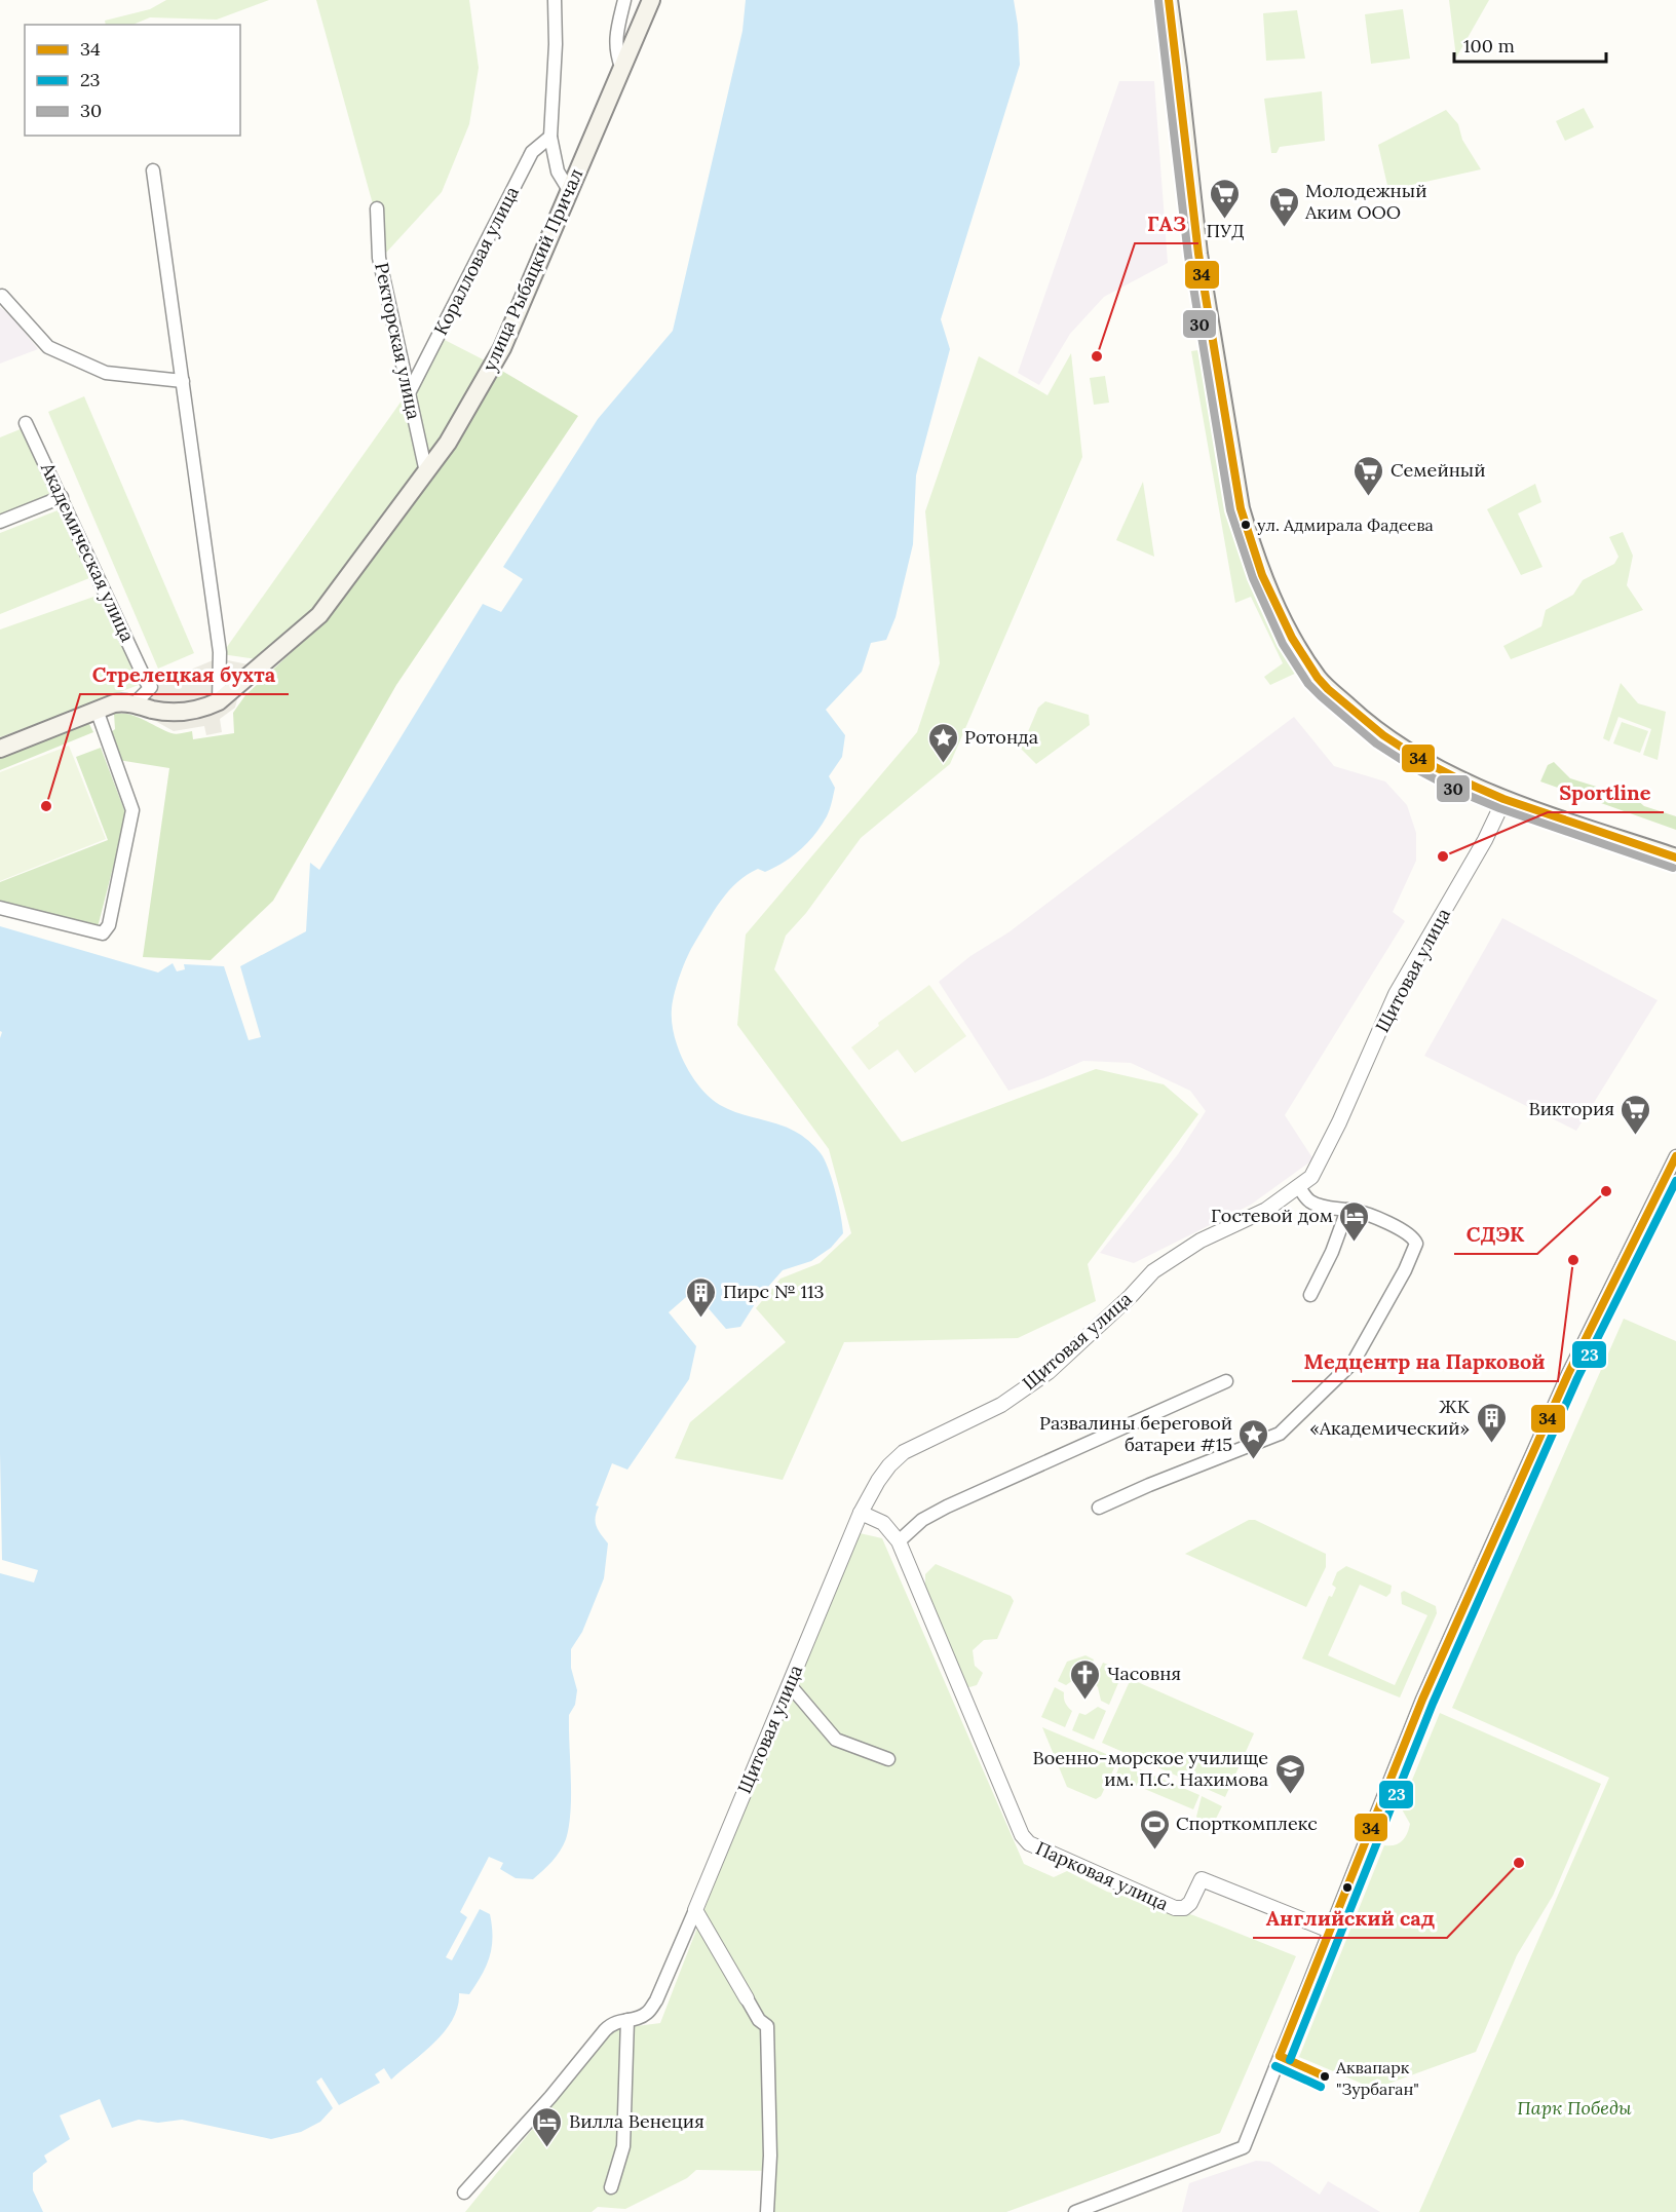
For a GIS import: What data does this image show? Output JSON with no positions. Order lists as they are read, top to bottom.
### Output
{
  "streets": {
    "main road": ["улица Рыбацкий Причал"],
    "street": [
      "Коралловая улица",
      "Ректорская улица",
      "Академическая улица",
      "Щитовая улица",
      "Парковая улица"
    ]
  },
  "crossings": [
    ["Коралловая улица", "Ректорская улица"],
    ["улица Рыбацкий Причал", "Ректорская улица"],
    ["Щитовая улица", "Парковая улица"]
  ],
  "parks": ["Парк Победы"],
  "places": {
    "supermarket": [
      "ПУД",
      "Молодежный Аким ООО",
      "Семейный",
      "Виктория"
    ],
    "other": [
      "ГАЗ",
      "ул. Адмирала Фадеева",
      "Стрелецкая бухта",
      "Sportline",
      "СДЭК",
      "Медцентр на Парковой",
      "Английский сад",
      "Аквапарк \"Зурбаган\""
    ],
    "place": ["Ротонда", "Развалины береговой батареи #15"],
    "hotel": ["Гостевой дом", "Вилла Венеция"],
    "building": ["Пирс № 113", "ЖК «Академический»"],
    "church": ["Часовня"],
    "school or university": ["Военно-морское училище им. П.С. Нахимова"],
    "sports": ["Спорткомплекс"]
  },
  "lines": ["transit line 34", "transit line 30", "transit line 23"],
  "legend": ["34", "23", "30"],
  "scale_bar": "100 m"
}
